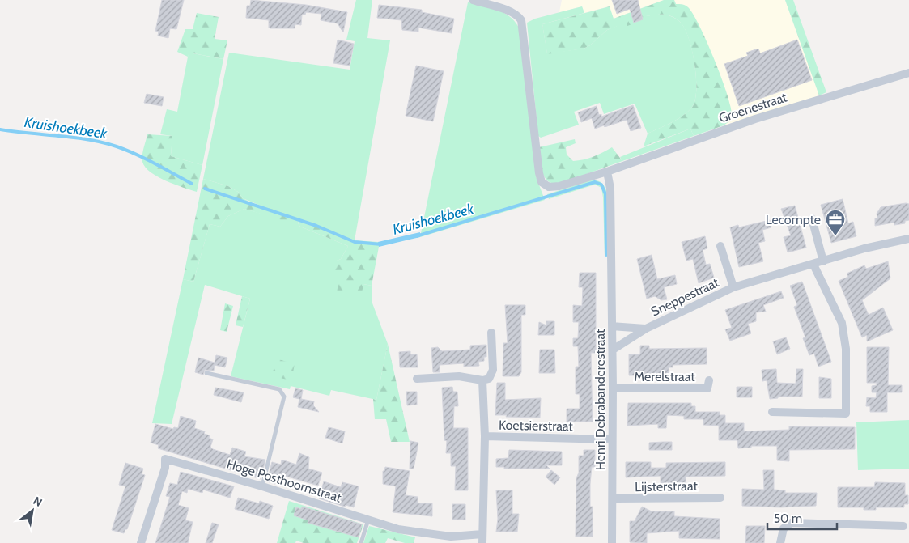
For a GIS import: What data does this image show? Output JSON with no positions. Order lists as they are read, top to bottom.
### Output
{
  "streets": {
    "street": [
      "Groenestraat",
      "Sneppestraat",
      "Merelstraat",
      "Henri Debrabanderestraat",
      "Koetsierstraat",
      "Hoge Posthoornstraat",
      "Lijsterstraat"
    ]
  },
  "crossings": [
    ["Groenestraat", "Henri Debrabanderestraat"],
    ["Sneppestraat", "Henri Debrabanderestraat"],
    ["Merelstraat", "Henri Debrabanderestraat"],
    ["Henri Debrabanderestraat", "Koetsierstraat"],
    ["Henri Debrabanderestraat", "Lijsterstraat"],
    ["Koetsierstraat", "Hoge Posthoornstraat"]
  ],
  "water": ["Kruishoekbeek"],
  "places": {
    "office": ["Lecompte"]
  },
  "scale_bar": "50 m",
  "north": "top right"
}
